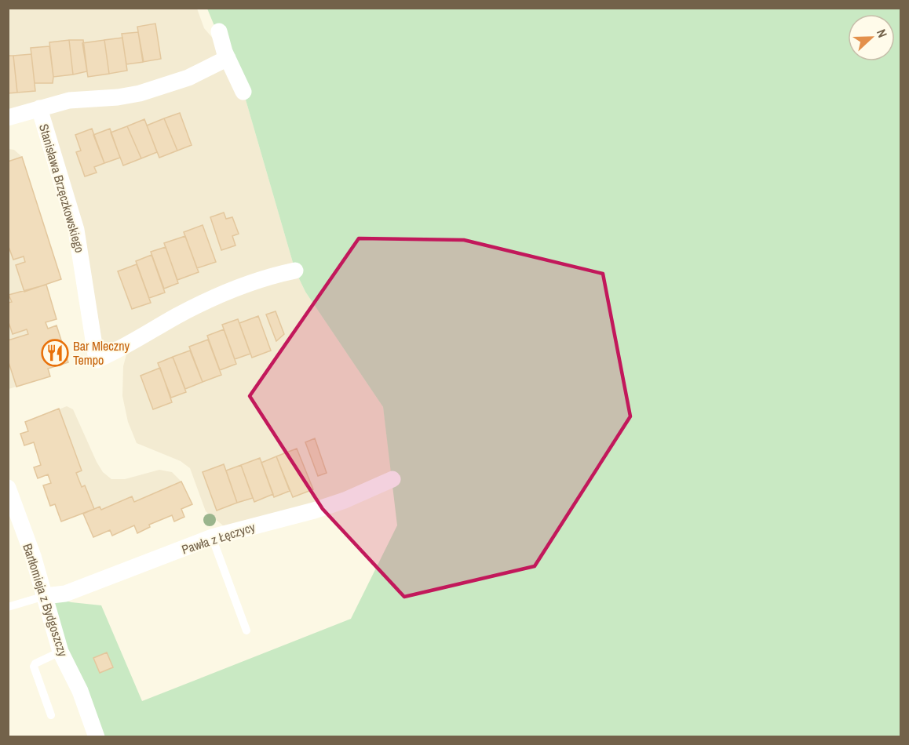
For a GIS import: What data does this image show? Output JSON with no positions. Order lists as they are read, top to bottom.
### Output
{
  "streets": {
    "street": ["Stanisława Brzęczkowskiego", "Pawła z Łęczycy", "Bartłomieja z Bydgoszczy"]
  },
  "crossings": [
    ["Pawła z Łęczycy", "Bartłomieja z Bydgoszczy"]
  ],
  "places": {
    "restaurant": ["Bar Mleczny Tempo"]
  },
  "north": "right"
}
